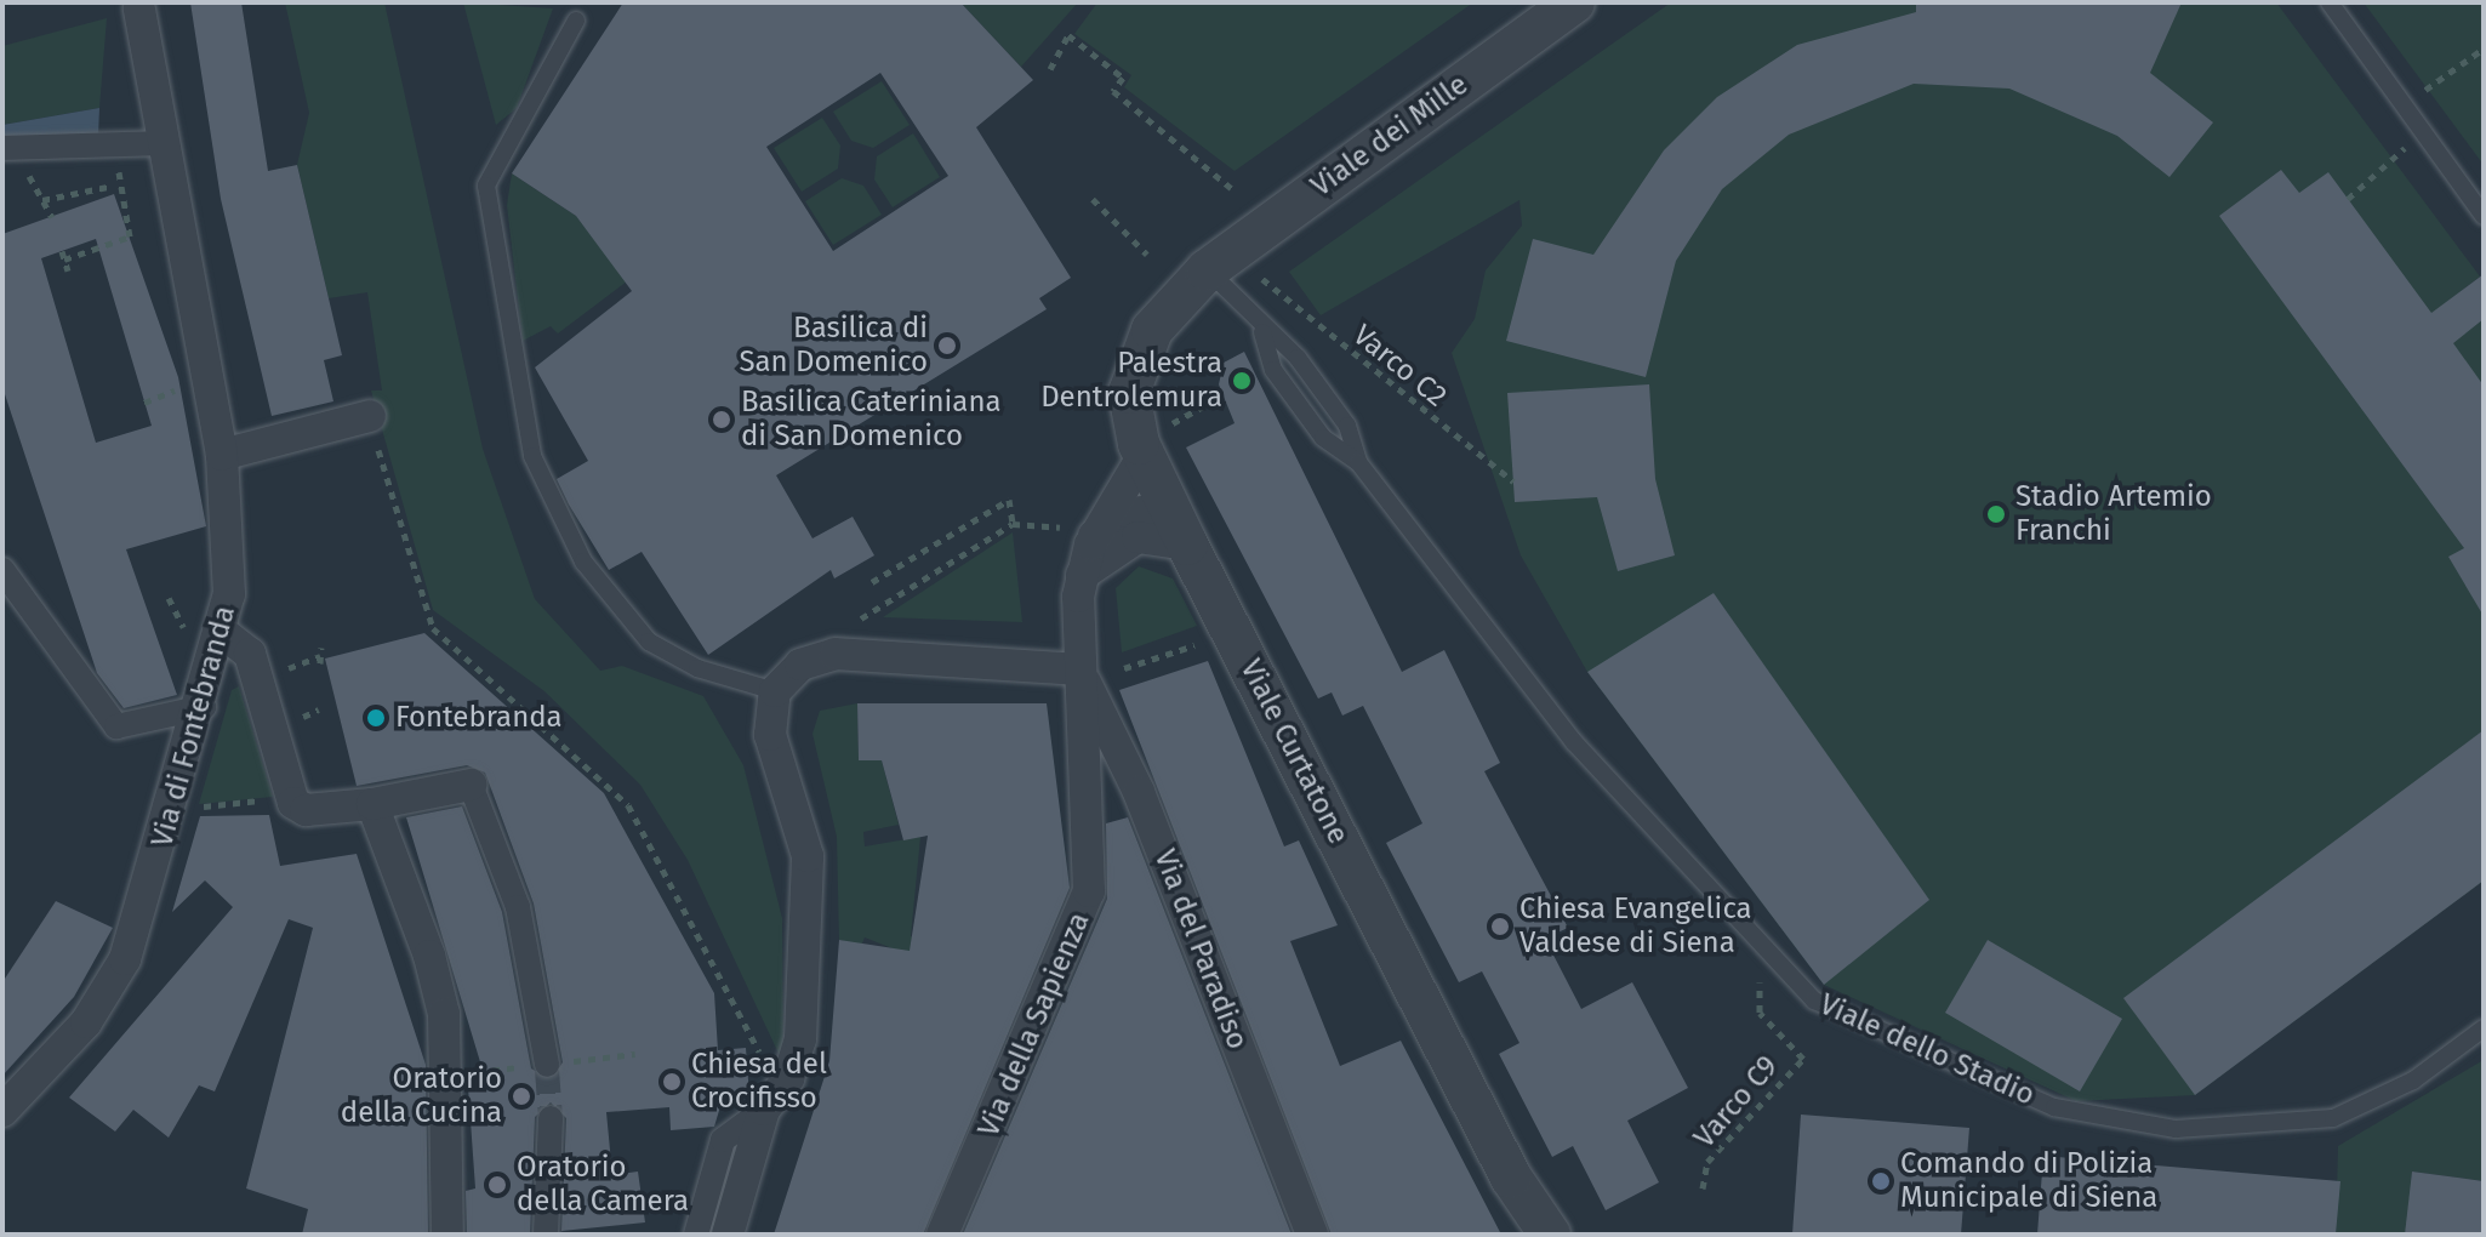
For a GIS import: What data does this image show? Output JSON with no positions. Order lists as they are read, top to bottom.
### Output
{
  "streets": {
    "street": [
      "Viale dei Mille",
      "Via di Fontebranda",
      "Viale Curtatone",
      "Via del Paradiso",
      "Via della Sapienza"
    ],
    "lane": ["Viale dello Stadio"],
    "path": ["Varco C2", "Varco C9"]
  },
  "crossings": [
    ["Viale dei Mille", "Viale Curtatone"],
    ["Viale dei Mille", "Viale dello Stadio"],
    ["Viale Curtatone", "Via della Sapienza"],
    ["Viale Curtatone", "Viale dello Stadio"],
    ["Via del Paradiso", "Via della Sapienza"],
    ["Viale dello Stadio", "Varco C9"]
  ],
  "places": [
    "Basilica di San Domenico",
    "Palestra Dentrolemura",
    "Basilica Cateriniana di San Domenico",
    "Stadio Artemio Franchi",
    "Fontebranda",
    "Chiesa Evangelica Valdese di Siena",
    "Chiesa del Crocifisso",
    "Oratorio della Cucina",
    "Comando di Polizia Municipale di Siena",
    "Oratorio della Camera"
  ]
}
